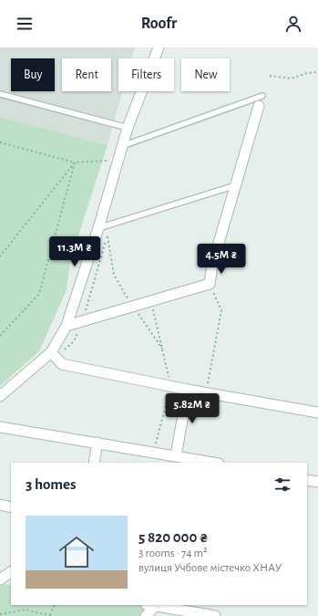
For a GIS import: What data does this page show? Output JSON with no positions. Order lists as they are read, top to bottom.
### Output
{
  "page": {
    "header": "Roofr",
    "chip": [
      "Buy",
      "Rent",
      "Filters",
      "New"
    ],
    "price": ["11.3M ₴", "4.5M ₴", "5.82M ₴"],
    "heading": "3 homes",
    "list": [
      {
        "name": "5 820 000 ₴",
        "note": "3 rooms · 74 m² · вулиця Учбове містечко ХНАУ"
      }
    ]
  }
}
